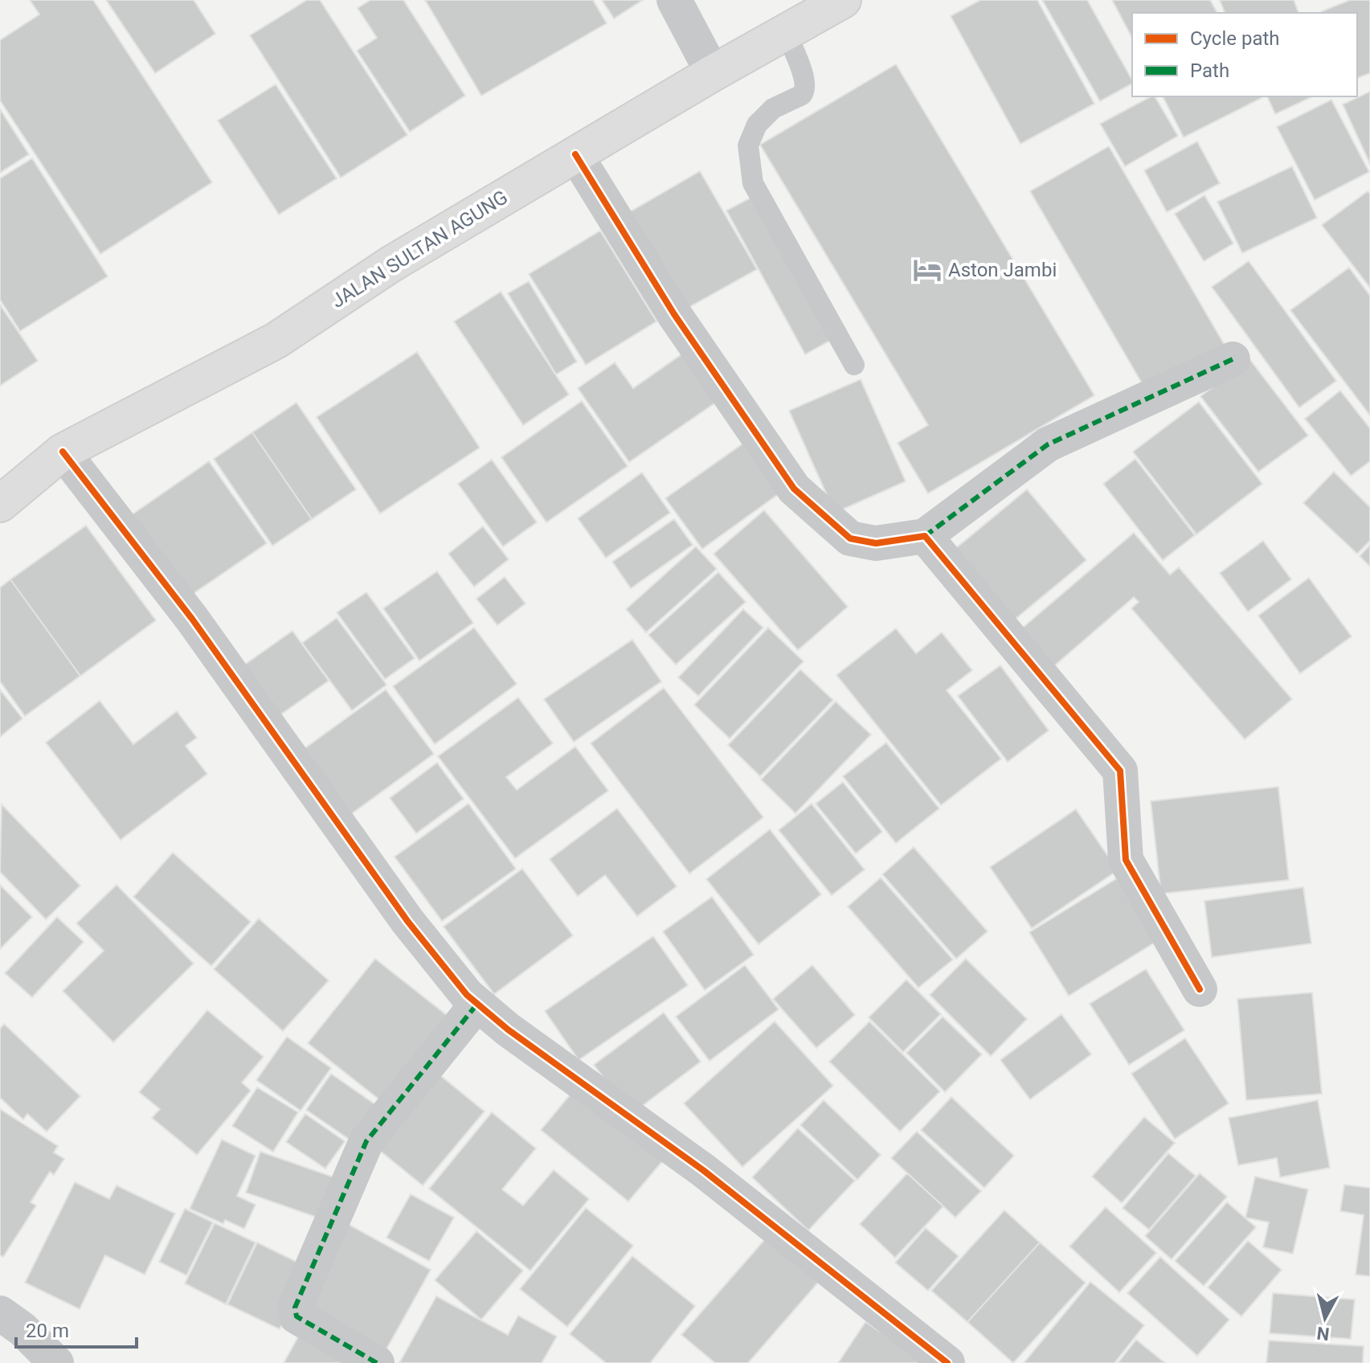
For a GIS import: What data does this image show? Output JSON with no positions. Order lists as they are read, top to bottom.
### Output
{
  "streets": {
    "highway": ["JALAN SULTAN AGUNG"]
  },
  "places": {
    "hotel": ["Aston Jambi"]
  },
  "legend": ["Cycle path", "Path"],
  "scale_bar": "20 m",
  "north": "bottom"
}
